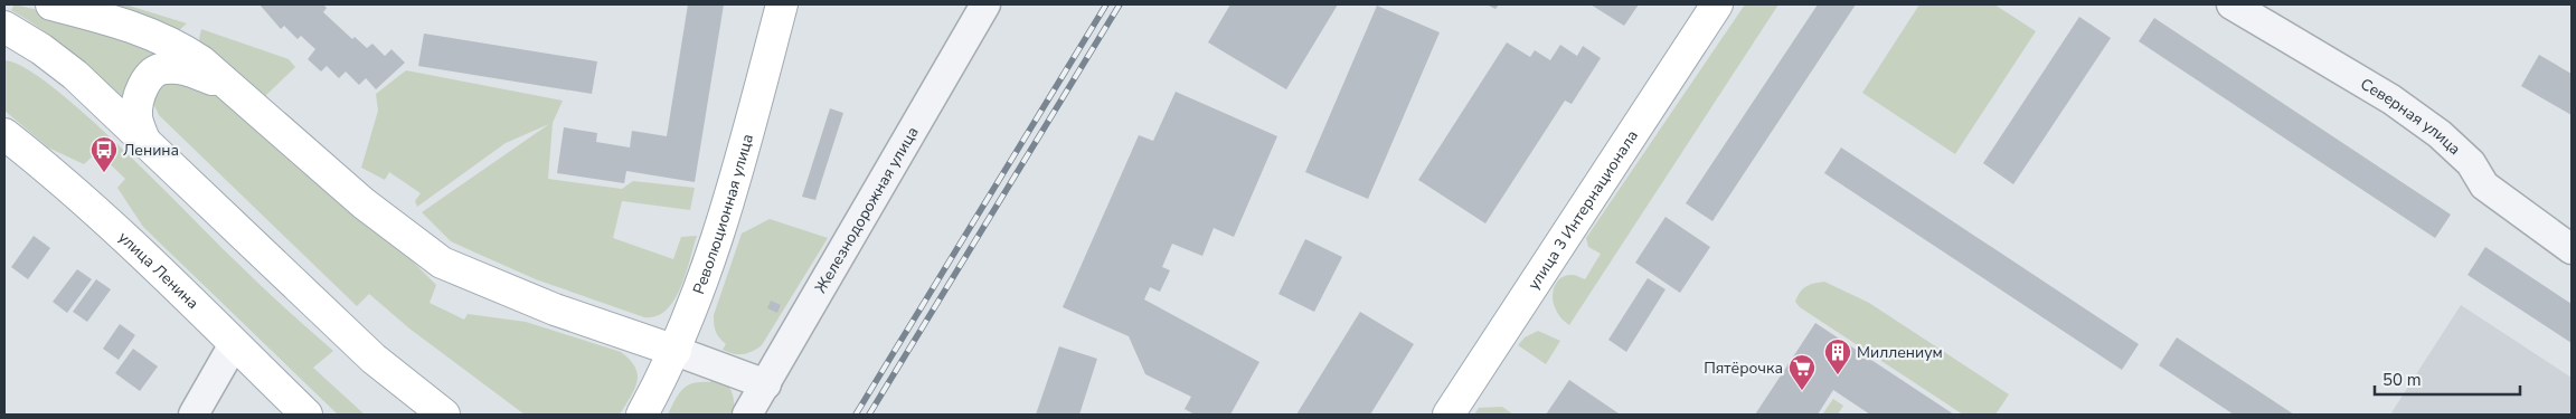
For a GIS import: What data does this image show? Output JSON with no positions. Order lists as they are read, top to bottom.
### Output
{
  "streets": {
    "main road": ["улица 3 Интернационала", "Революционная улица", "улица Ленина"],
    "street": ["Северная улица", "Железнодорожная улица"]
  },
  "places": {
    "bus stop": ["Ленина"],
    "building": ["Миллениум"],
    "supermarket": ["Пятёрочка"]
  },
  "scale_bar": "50 m"
}
